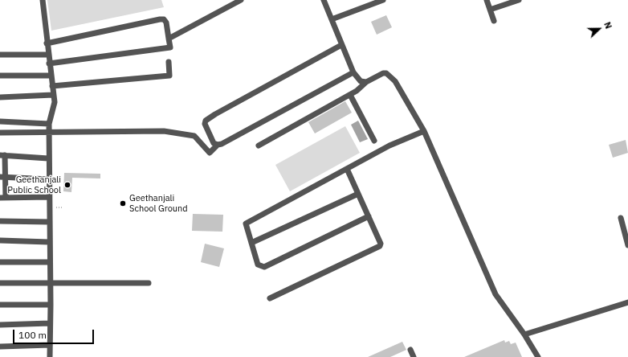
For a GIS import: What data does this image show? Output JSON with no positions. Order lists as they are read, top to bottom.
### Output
{
  "places": ["Geethanjali Public School", "Geethanjali School Ground"],
  "scale_bar": "100 m",
  "north": "right"
}
